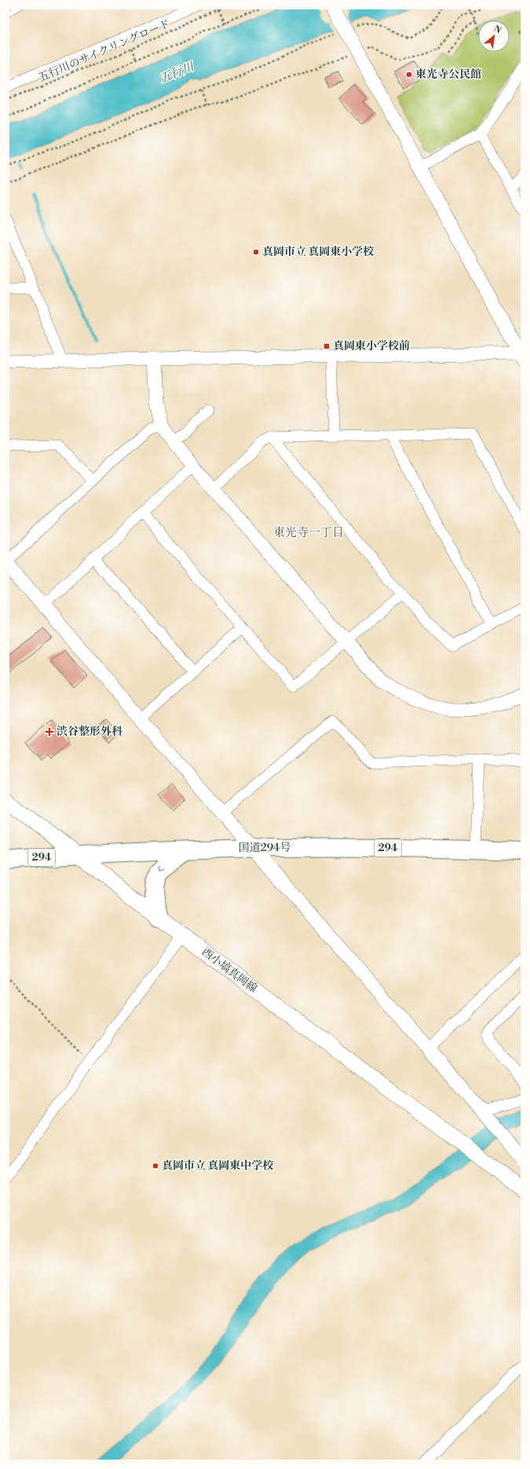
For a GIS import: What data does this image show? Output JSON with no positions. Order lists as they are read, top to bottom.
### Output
{
  "streets": {
    "highway": ["国道294号", "294"],
    "main road": ["西小塙真岡線"],
    "path": ["五行川のサイクリングロード"]
  },
  "crossings": [
    ["国道294号", "西小塙真岡線"]
  ],
  "districts": ["東光寺一丁目"],
  "water": ["五行川"],
  "places": {
    "other": ["東光寺公民館", "真岡市立 真岡東小学校", "真岡市立 真岡東中学校"],
    "transit": ["真岡東小学校前"],
    "health": ["渋谷整形外科"]
  },
  "north": "top right"
}
